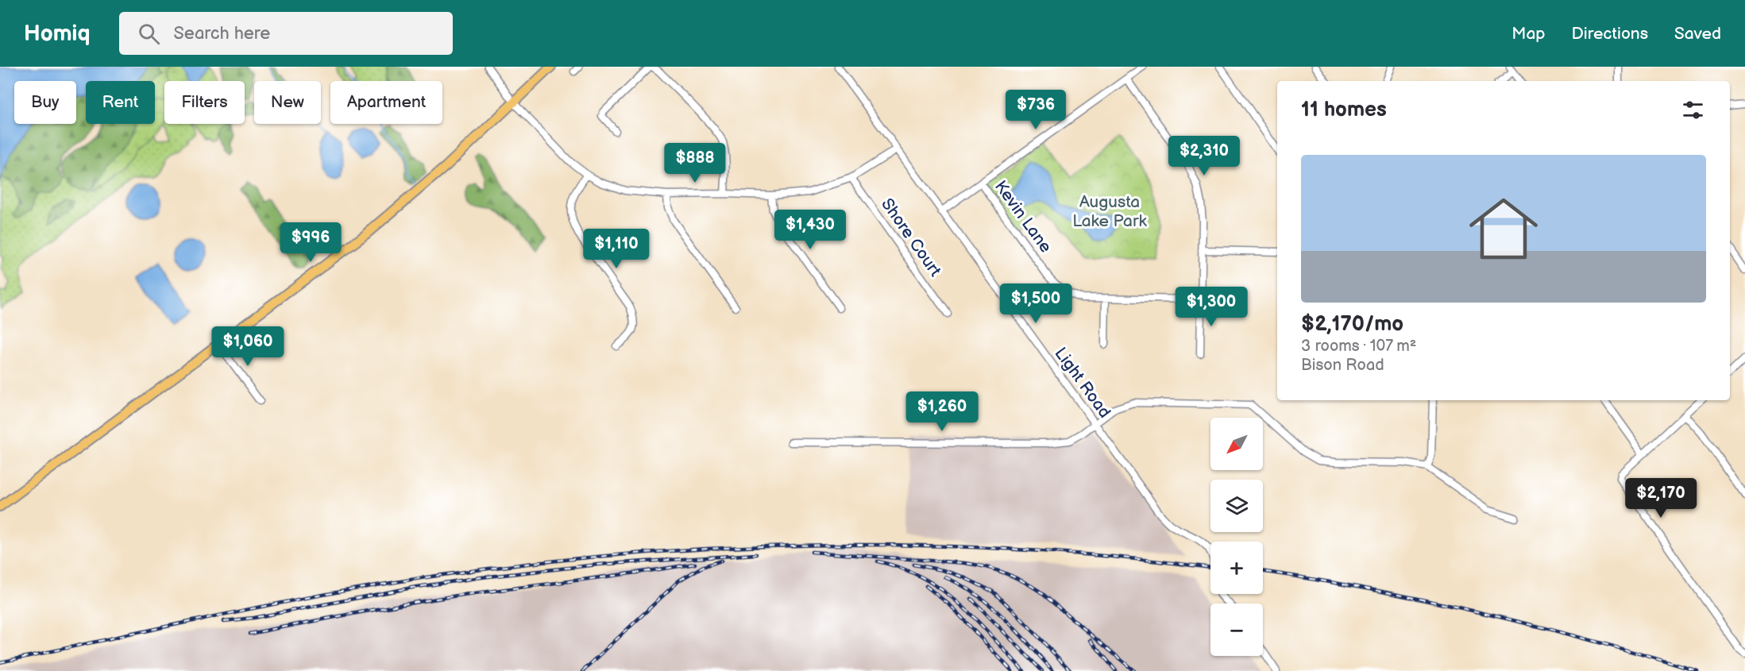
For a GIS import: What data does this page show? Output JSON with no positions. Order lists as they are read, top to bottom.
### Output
{
  "streets": {
    "street": ["Kevin Lane", "Shore Court", "Light Road"]
  },
  "parks": ["Augusta Lake Park"],
  "north": "bottom left",
  "page": {
    "header": "Homiq",
    "search": "Search here",
    "nav": ["Map", "Directions", "Saved"],
    "chip": [
      "Buy",
      "Rent",
      "Filters",
      "New",
      "Apartment"
    ],
    "heading": "11 homes",
    "price": [
      "$736",
      "$2,310",
      "$888",
      "$1,430",
      "$996",
      "$1,110",
      "$1,500",
      "$1,300",
      "$1,060",
      "$1,260",
      "$2,170"
    ],
    "list": [
      {
        "name": "$2,170/mo",
        "note": "3 rooms · 107 m² · Bison Road"
      }
    ],
    "map_buttons": ["+", "−"]
  }
}
